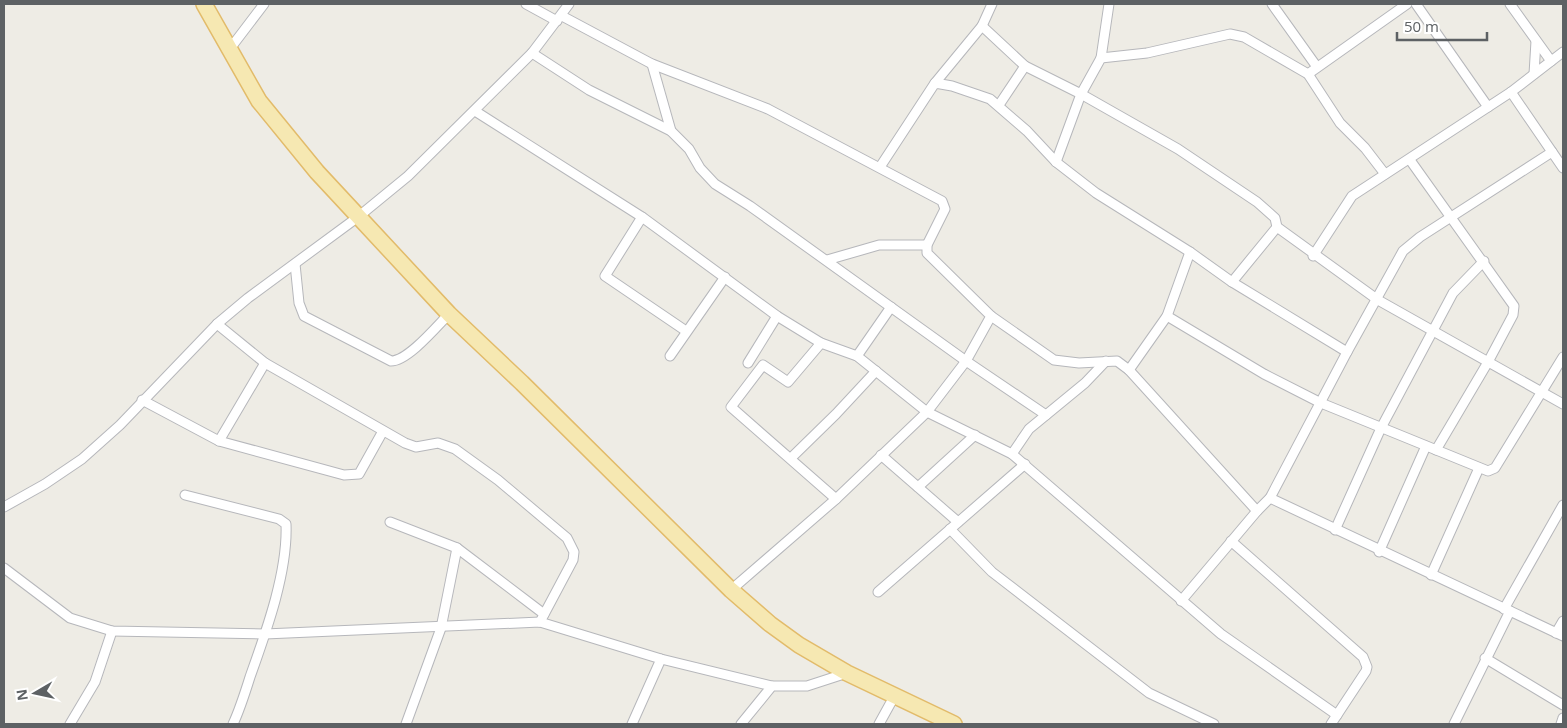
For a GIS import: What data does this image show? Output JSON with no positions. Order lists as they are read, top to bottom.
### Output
{
  "scale_bar": "50 m",
  "north": "left"
}
